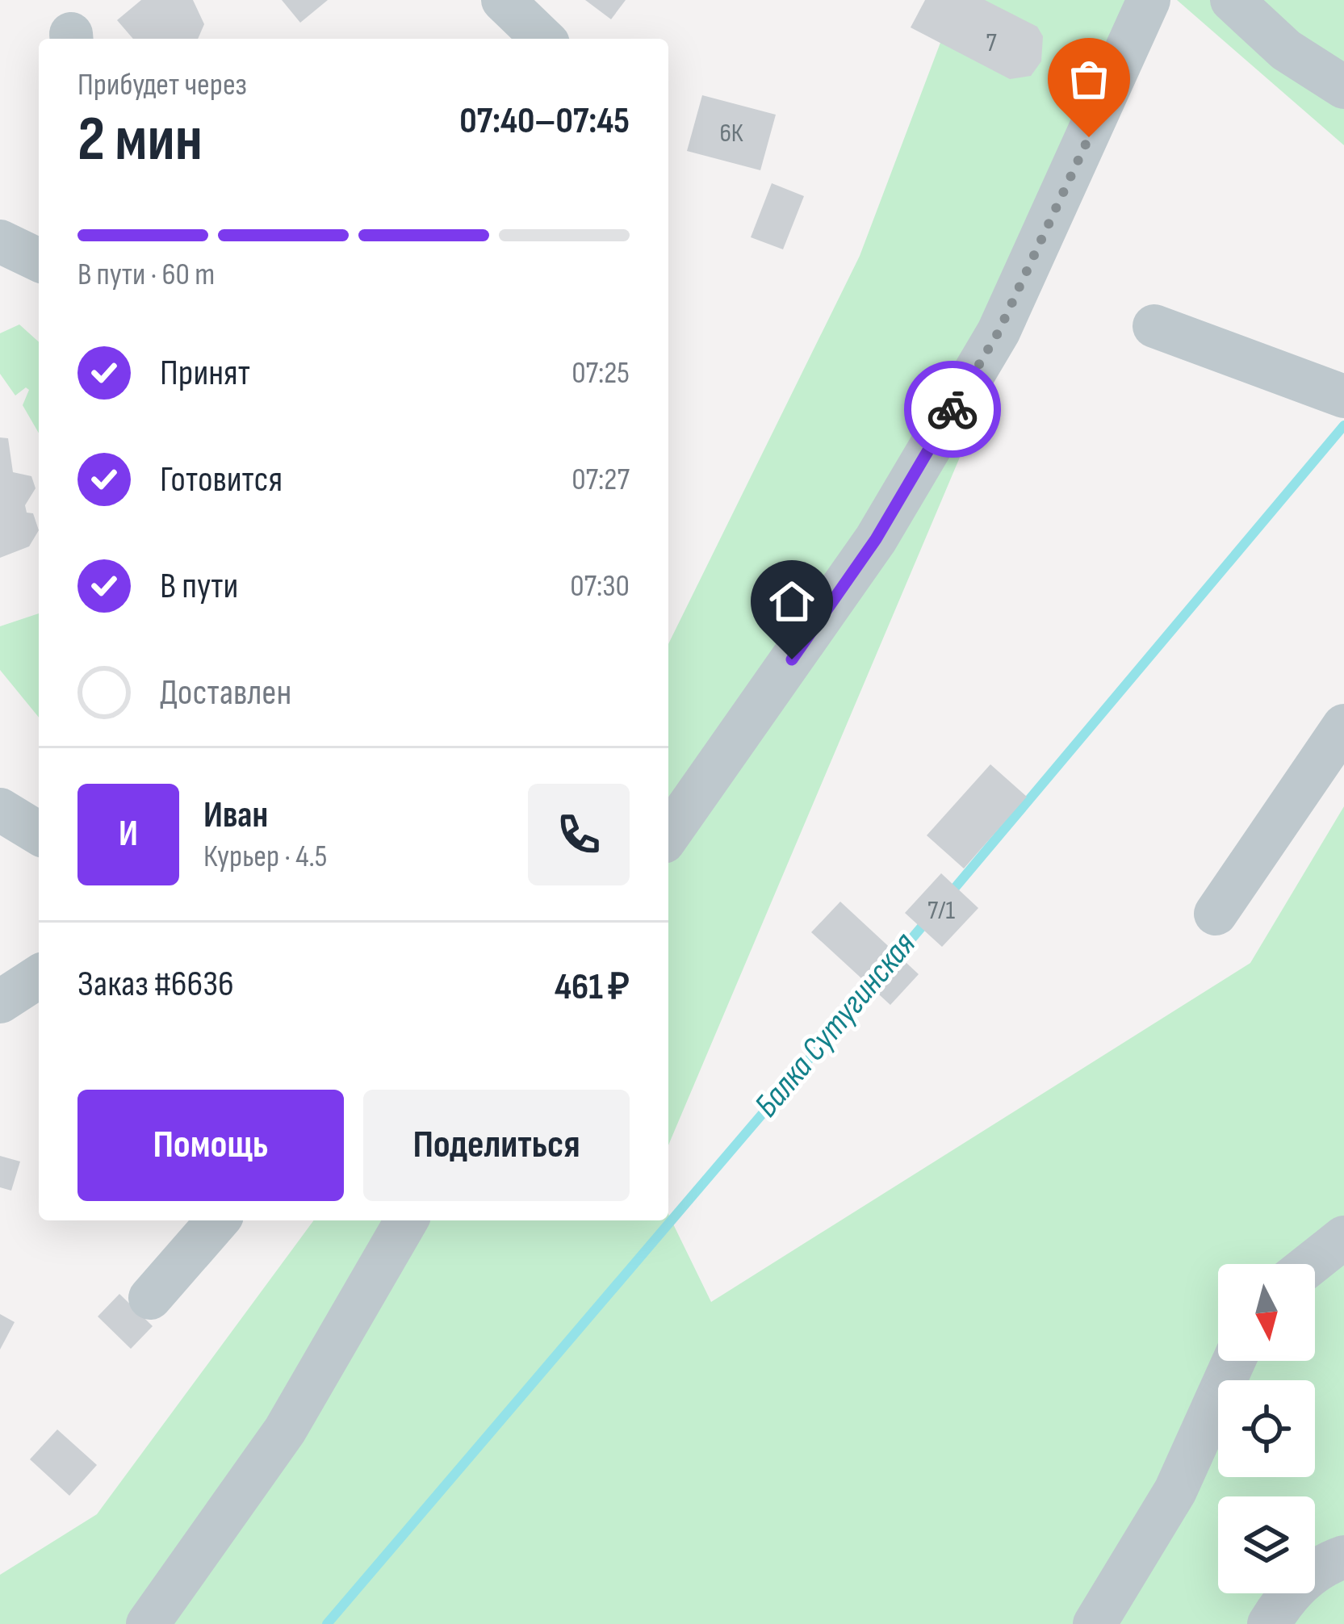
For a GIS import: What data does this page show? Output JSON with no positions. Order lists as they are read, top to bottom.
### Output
{
  "water": ["Балка Сутугинская"],
  "house_numbers": ["7", "6К", "7/1"],
  "north": "bottom",
  "page": {
    "heading": ["2 мин", "Прибудет через", "07:40–07:45"],
    "panel": [
      "Иван",
      "Курьер · 4.5",
      "Заказ #6636",
      "461 ₽"
    ],
    "bar": "В пути · 60 m",
    "list": [
      ["Принят", "07:25"],
      ["Готовится", "07:27"],
      ["В пути", "07:30"],
      "Доставлен"
    ],
    "round": "И",
    "buttons": ["Помощь", "Поделиться"]
  }
}
